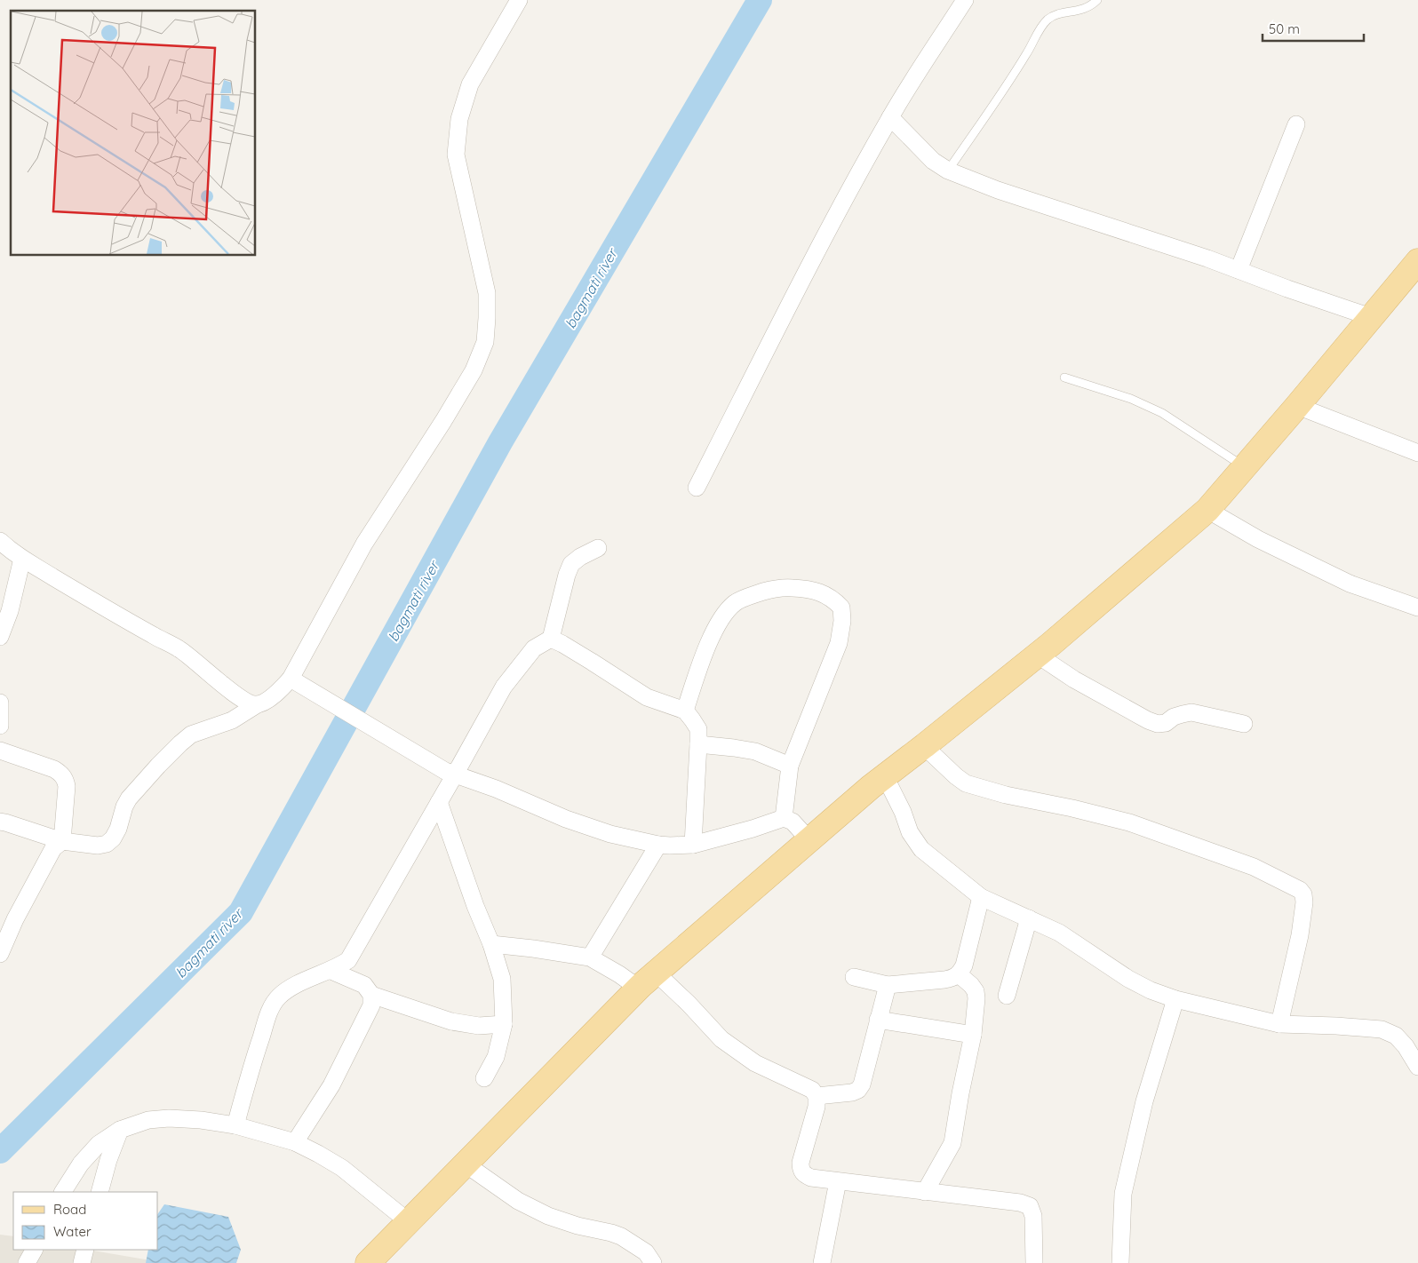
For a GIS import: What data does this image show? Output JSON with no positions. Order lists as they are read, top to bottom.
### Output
{
  "water": ["bagmati river"],
  "legend": ["Road", "Water"],
  "scale_bar": "50 m"
}
